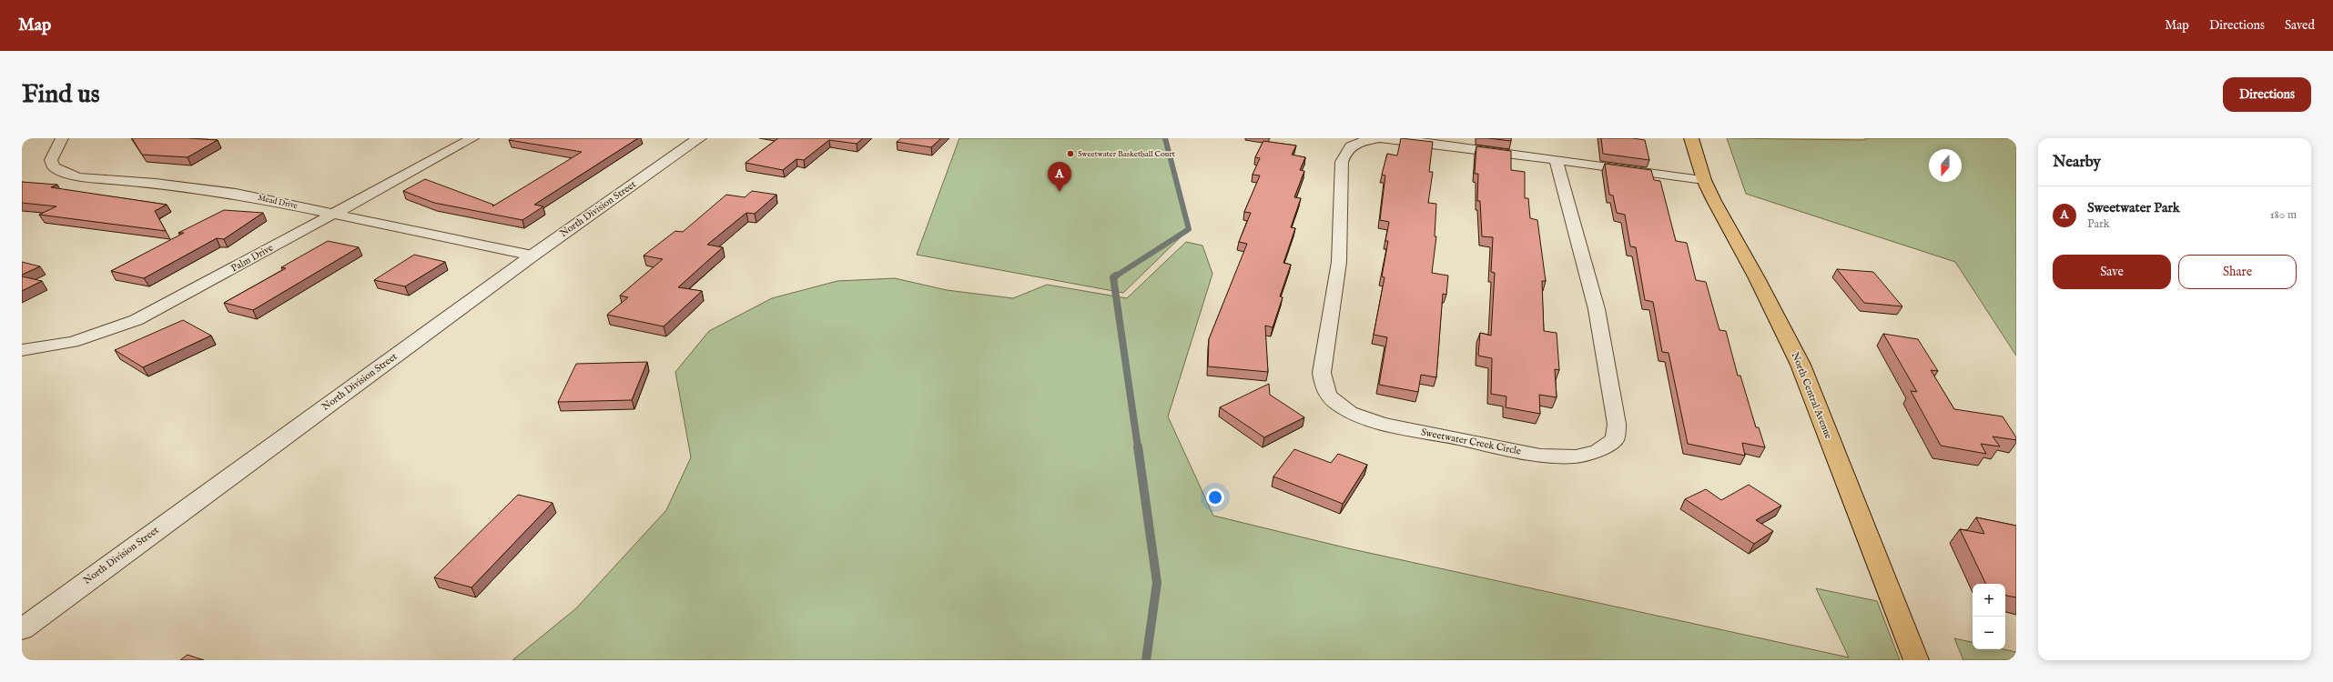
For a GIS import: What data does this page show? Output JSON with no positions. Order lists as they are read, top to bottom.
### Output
{
  "streets": {
    "main road": ["North Central Avenue"],
    "street": [
      "Mead Drive",
      "North Division Street",
      "Palm Drive",
      "Sweetwater Creek Circle"
    ]
  },
  "crossings": [
    ["Mead Drive", "North Division Street"],
    ["Mead Drive", "Palm Drive"],
    ["North Central Avenue", "Sweetwater Creek Circle"]
  ],
  "places": ["Sweetwater Basketball Court"],
  "north": "bottom",
  "page": {
    "header": "Map",
    "nav": ["Map", "Directions", "Saved"],
    "buttons": [
      "Directions",
      ["Save", "Share"]
    ],
    "title": "Find us",
    "heading": "Nearby",
    "pins": "A",
    "list": [
      {
        "mark": "A",
        "name": "Sweetwater Park",
        "note": "Park",
        "value": "180 m"
      }
    ],
    "map_buttons": ["+", "−"]
  }
}
